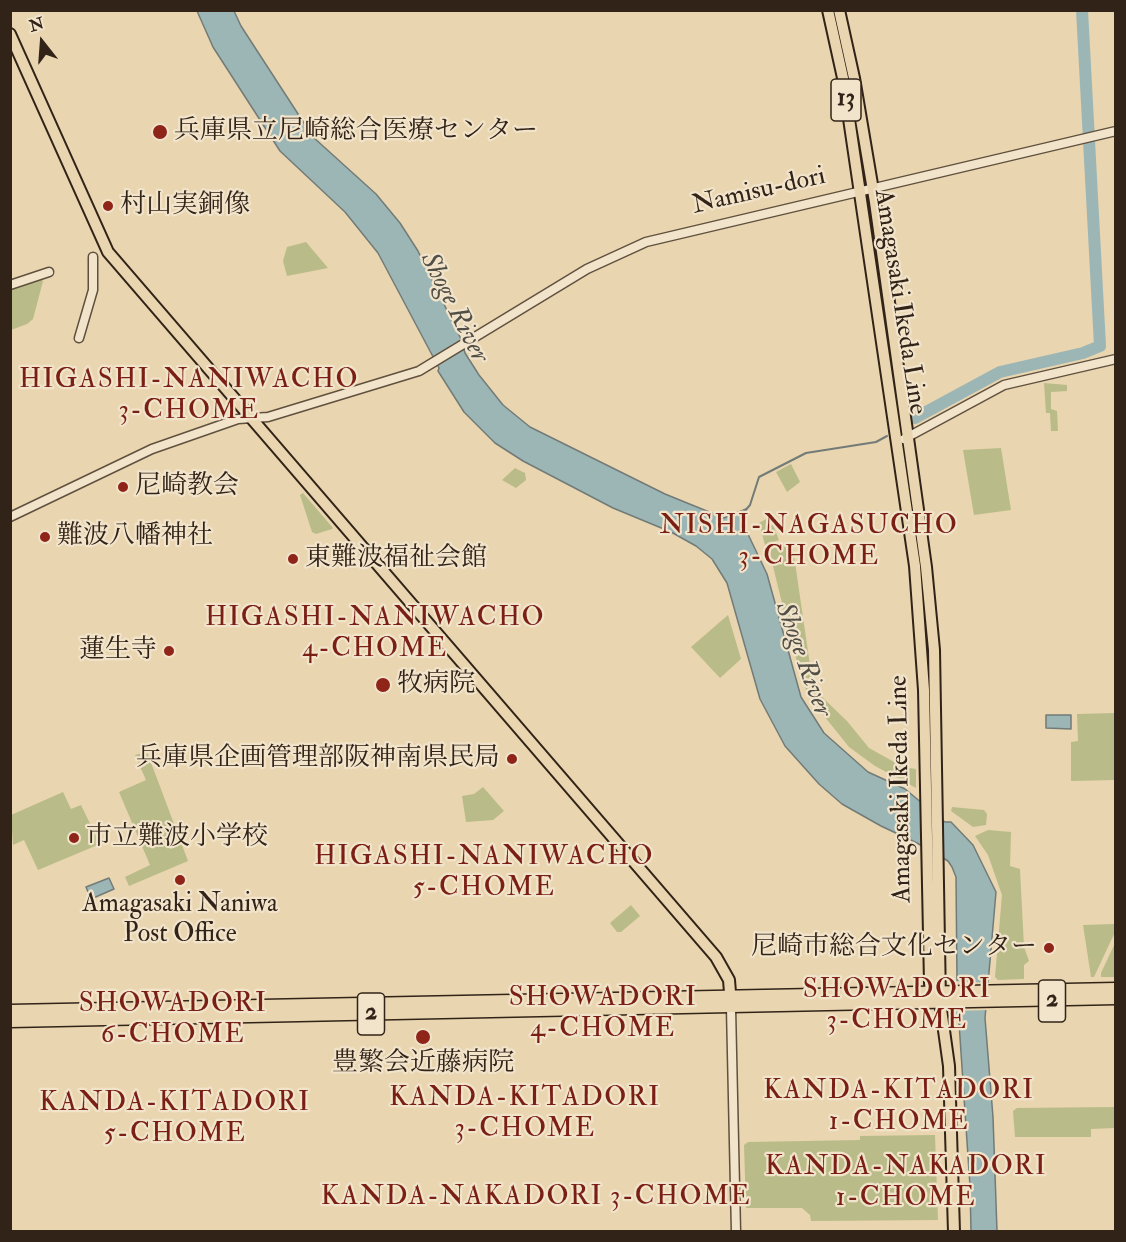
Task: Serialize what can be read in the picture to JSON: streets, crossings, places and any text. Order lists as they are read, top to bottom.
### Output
{
  "streets": {
    "highway": ["2"],
    "main road": ["13", "Amagasaki Ikeda Line"],
    "street": ["Namisu-dori"]
  },
  "crossings": [
    ["Namisu-dori", "Amagasaki Ikeda Line"],
    ["Amagasaki Ikeda Line", "2"]
  ],
  "districts": [
    "HIGASHI-NANIWACHO 3-CHOME",
    "NISHI-NAGASUCHO 3-CHOME",
    "HIGASHI-NANIWACHO 4-CHOME",
    "HIGASHI-NANIWACHO 5-CHOME",
    "SHOWADORI 3-CHOME",
    "SHOWADORI 4-CHOME",
    "SHOWADORI 6-CHOME",
    "KANDA-KITADORI 1-CHOME",
    "KANDA-KITADORI 3-CHOME",
    "KANDA-KITADORI 5-CHOME",
    "KANDA-NAKADORI 1-CHOME",
    "KANDA-NAKADORI 3-CHOME"
  ],
  "water": ["Shoge River"],
  "places": [
    "兵庫県立尼崎総合医療センター",
    "村山実銅像",
    "尼崎教会",
    "難波八幡神社",
    "東難波福祉会館",
    "蓮生寺",
    "牧病院",
    "兵庫県企画管理部阪神南県民局",
    "市立難波小学校",
    "Amagasaki Naniwa Post Office",
    "尼崎市総合文化センター",
    "豊繁会近藤病院"
  ],
  "north": "top"
}
